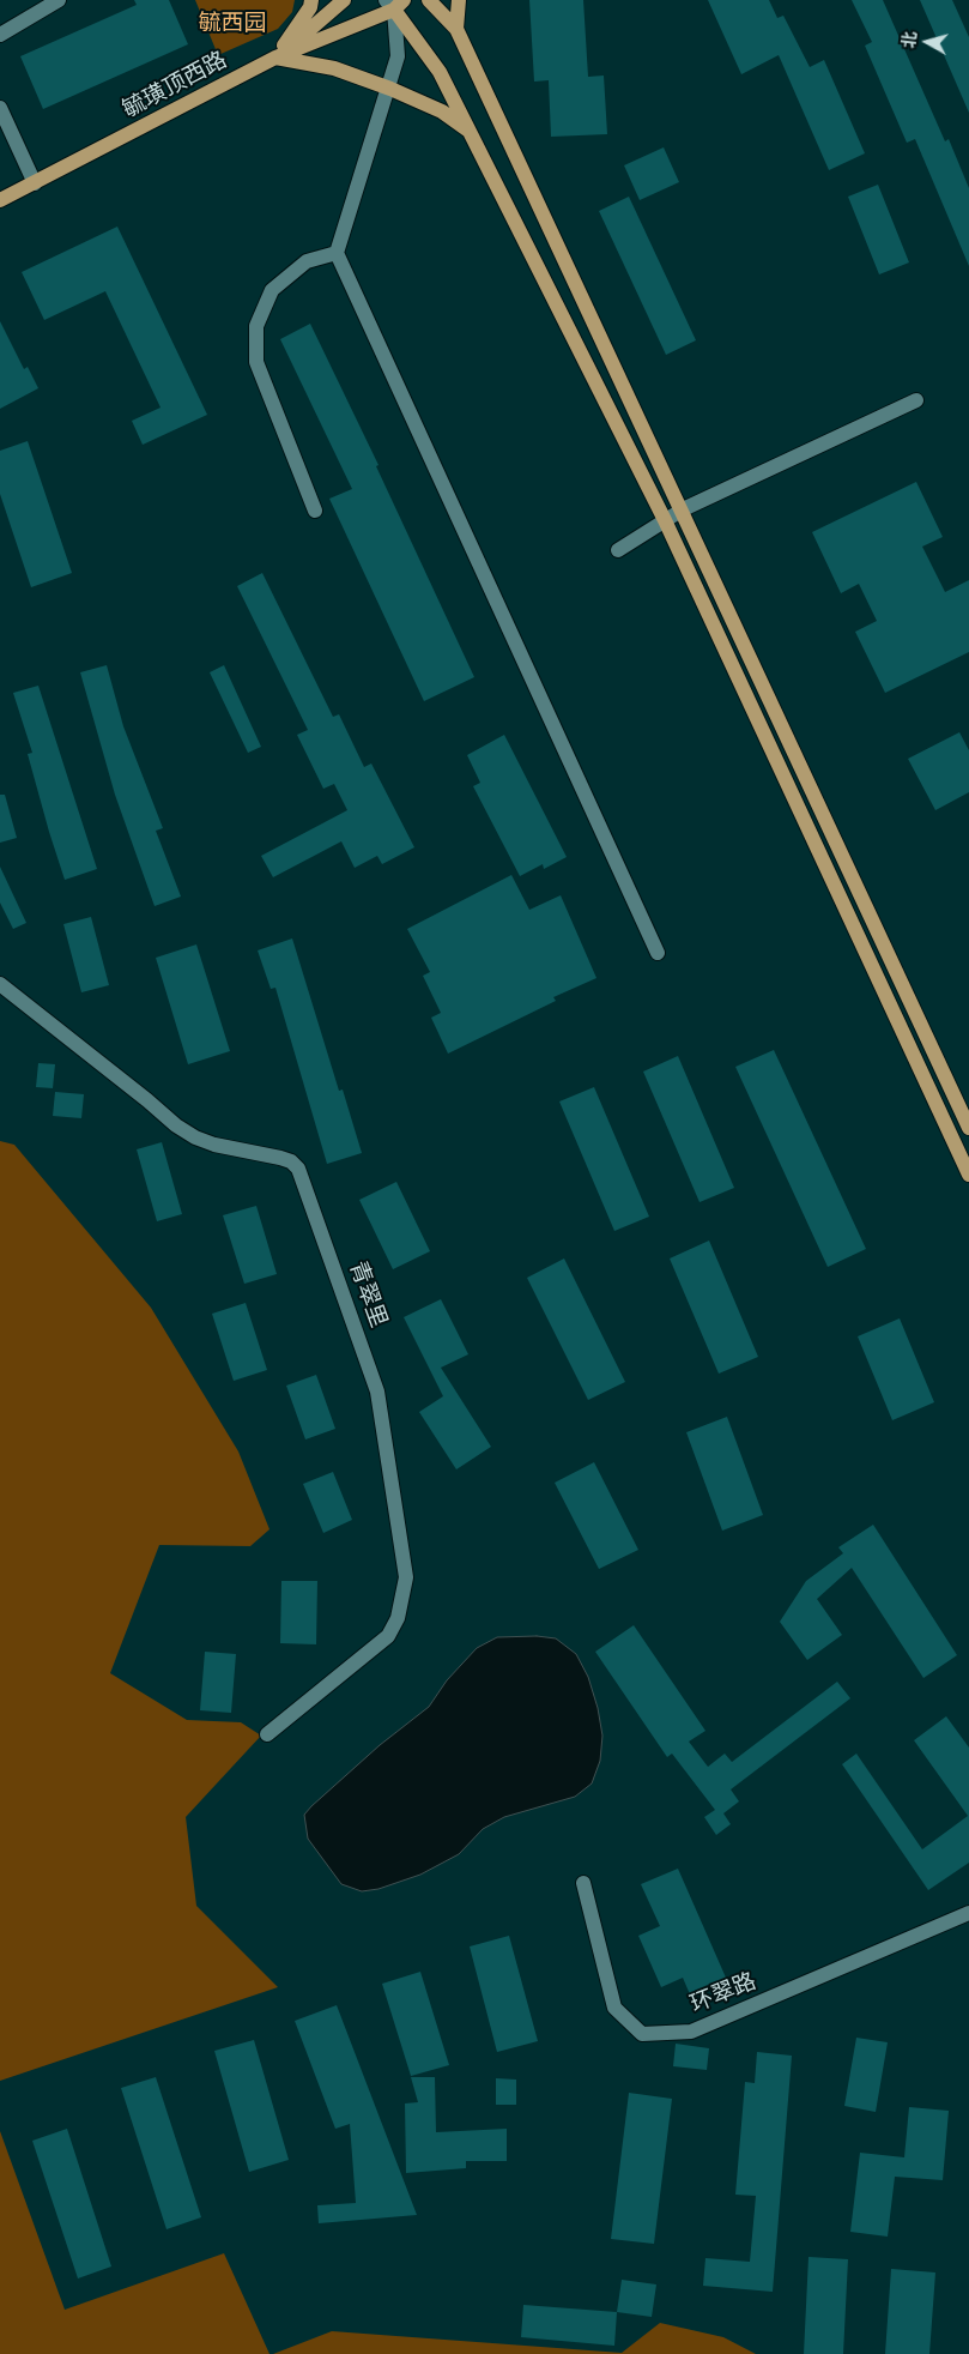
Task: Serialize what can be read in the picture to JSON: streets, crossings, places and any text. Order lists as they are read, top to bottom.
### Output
{
  "streets": {
    "main road": ["毓璜顶西路"],
    "street": ["青翠里", "环翠路"]
  },
  "parks": ["毓西园"],
  "north": "left"
}
